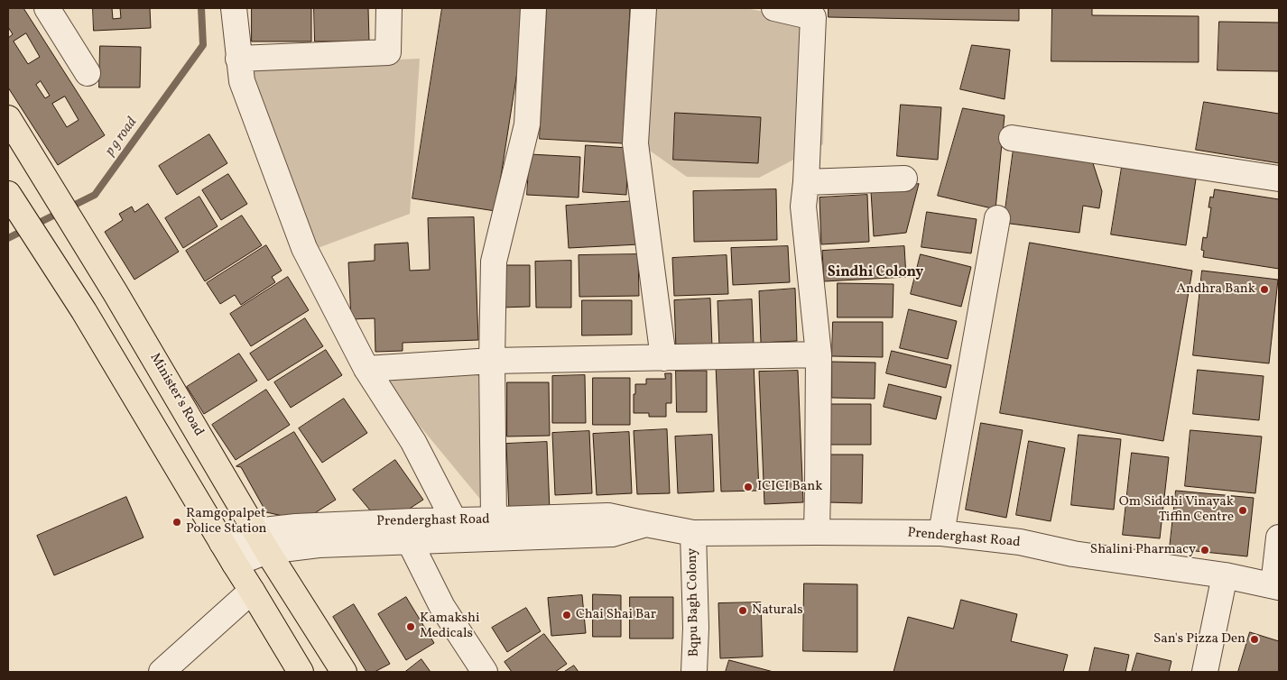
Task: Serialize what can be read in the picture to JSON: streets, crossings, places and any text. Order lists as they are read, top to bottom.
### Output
{
  "streets": {
    "main road": ["Minister's Road"],
    "street": ["Prenderghast Road", "Bqpu Bagh Colony"]
  },
  "crossings": [
    ["Minister's Road", "Prenderghast Road"],
    ["Prenderghast Road", "Bqpu Bagh Colony"]
  ],
  "districts": ["Sindhi Colony"],
  "water": ["p g road"],
  "places": [
    "Andhra Bank",
    "ICICI Bank",
    "Om Siddhi Vinayak Tiffin Centre",
    "Ramgopalpet Police Station",
    "Shalini Pharmacy",
    "Naturals",
    "Chai Shai Bar",
    "Kamakshi Medicals",
    "San's Pizza Den"
  ]
}
